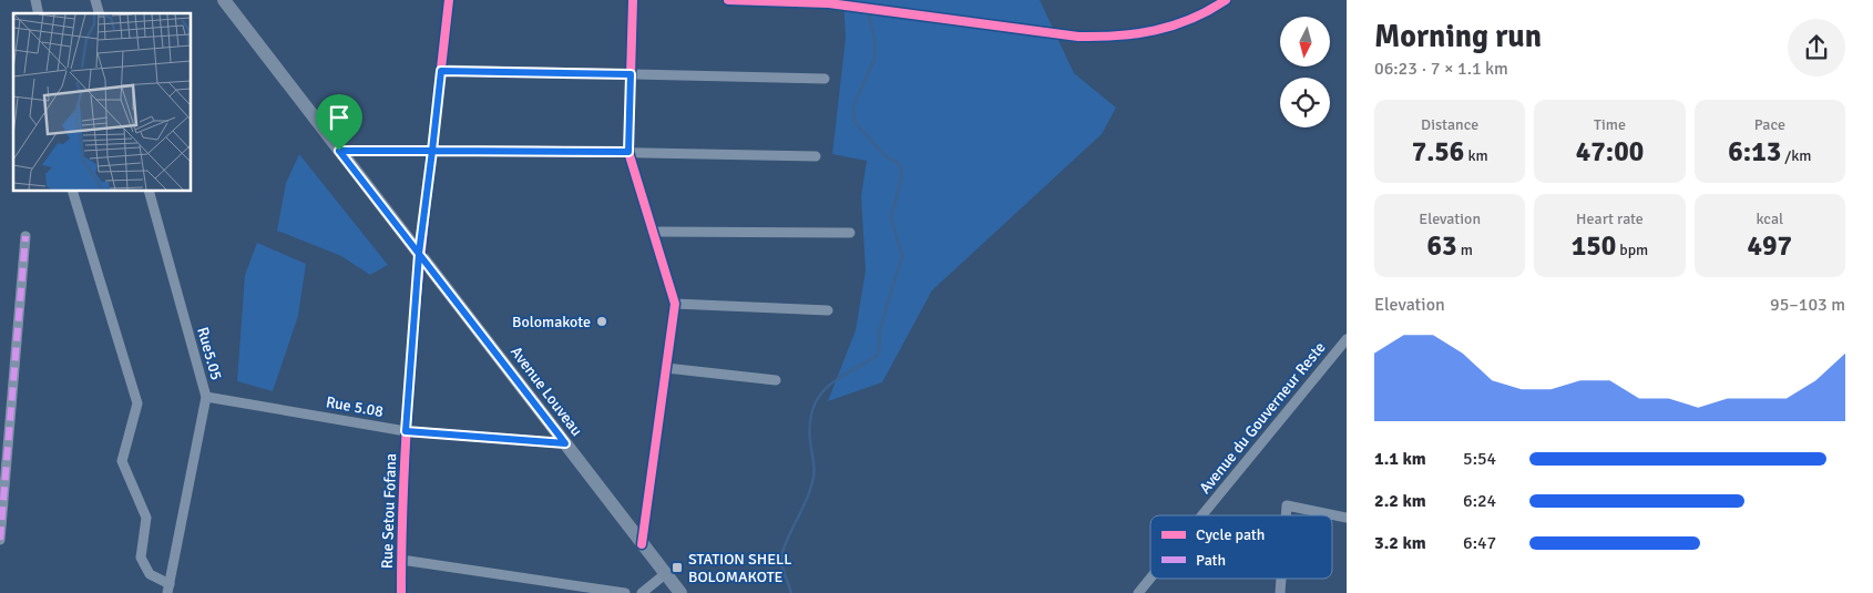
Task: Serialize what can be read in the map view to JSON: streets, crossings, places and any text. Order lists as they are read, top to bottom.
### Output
{
  "streets": {
    "main road": ["Avenue Louveau"],
    "street": [
      "Rue5.05",
      "Rue 5.08",
      "Avenue du Gouverneur Reste",
      "Rue Setou Fofana"
    ]
  },
  "crossings": [
    ["Rue5.05", "Rue 5.08"],
    ["Avenue Louveau", "Rue 5.08"],
    ["Avenue Louveau", "Rue Setou Fofana"],
    ["Rue 5.08", "Rue Setou Fofana"]
  ],
  "places": {
    "other": ["Bolomakote"],
    "transit": ["STATION SHELL BOLOMAKOTE"]
  },
  "legend": ["Cycle path", "Path"],
  "north": "bottom",
  "page": {
    "heading": ["Morning run", "06:23 · 7 × 1.1 km"],
    "stats": [
      ["Distance", "7.56 km"],
      ["Time", "47:00"],
      ["Pace", "6:13 /km"],
      ["Elevation", "63 m"],
      ["Heart rate", "150 bpm"],
      ["kcal", "497"]
    ],
    "chart": ["Elevation", "95–103 m"],
    "list": [
      {
        "name": "1.1 km",
        "note": "5:54"
      },
      {
        "name": "2.2 km",
        "note": "6:24"
      },
      {
        "name": "3.2 km",
        "note": "6:47"
      }
    ]
  }
}
